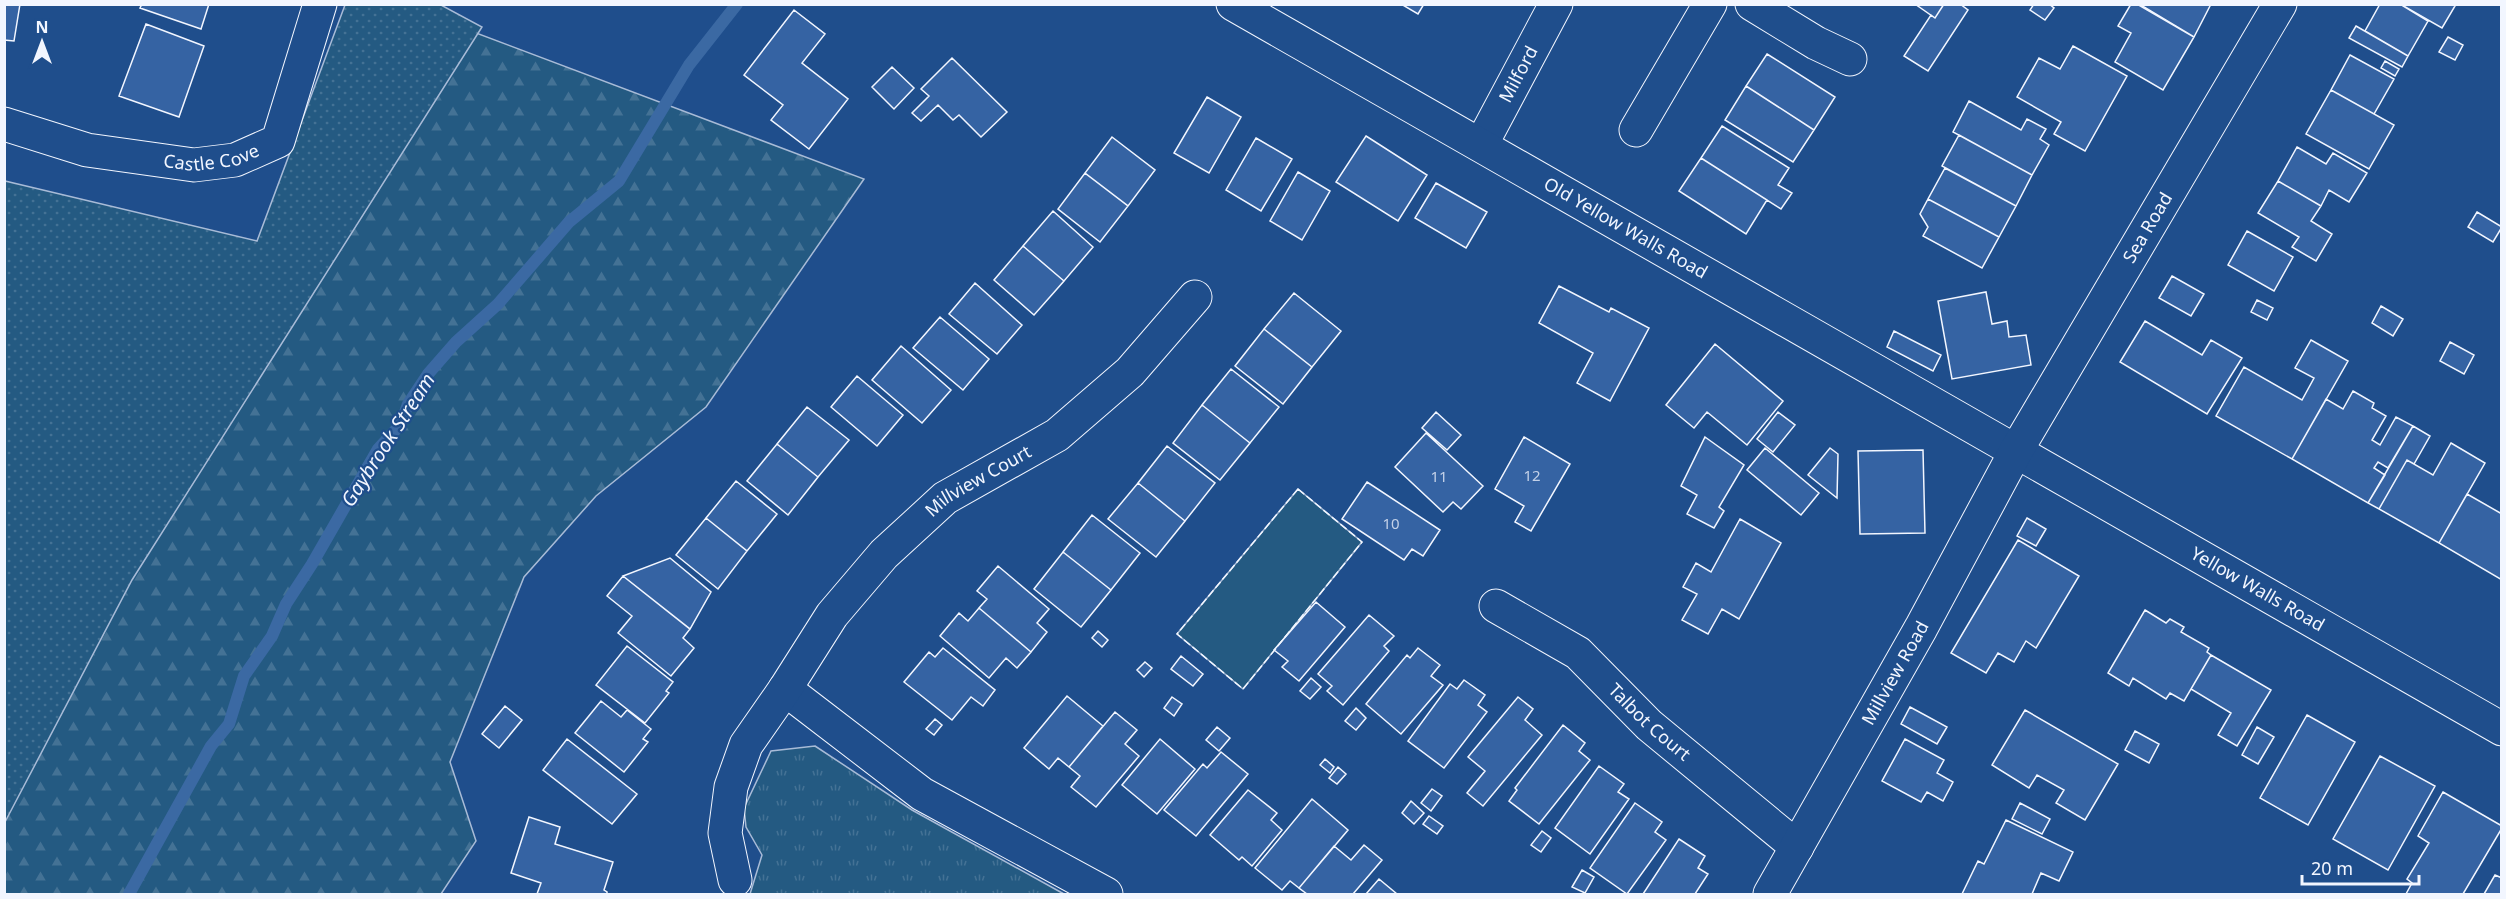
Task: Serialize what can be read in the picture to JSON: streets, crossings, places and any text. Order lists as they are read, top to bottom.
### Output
{
  "streets": {
    "street": [
      "Milford",
      "Castle Cove",
      "Old Yellow Walls Road",
      "Sea Road",
      "Millview Court",
      "Yellow Walls Road",
      "Millview Road",
      "Talbot Court"
    ]
  },
  "crossings": [
    ["Milford", "Old Yellow Walls Road"],
    ["Old Yellow Walls Road", "Sea Road"],
    ["Old Yellow Walls Road", "Yellow Walls Road"],
    ["Old Yellow Walls Road", "Millview Road"],
    ["Sea Road", "Yellow Walls Road"],
    ["Sea Road", "Millview Road"],
    ["Yellow Walls Road", "Millview Road"],
    ["Millview Road", "Talbot Court"]
  ],
  "water": ["Gaybrook Stream"],
  "house_numbers": ["12", "11", "10"],
  "scale_bar": "20 m",
  "north": "top"
}
